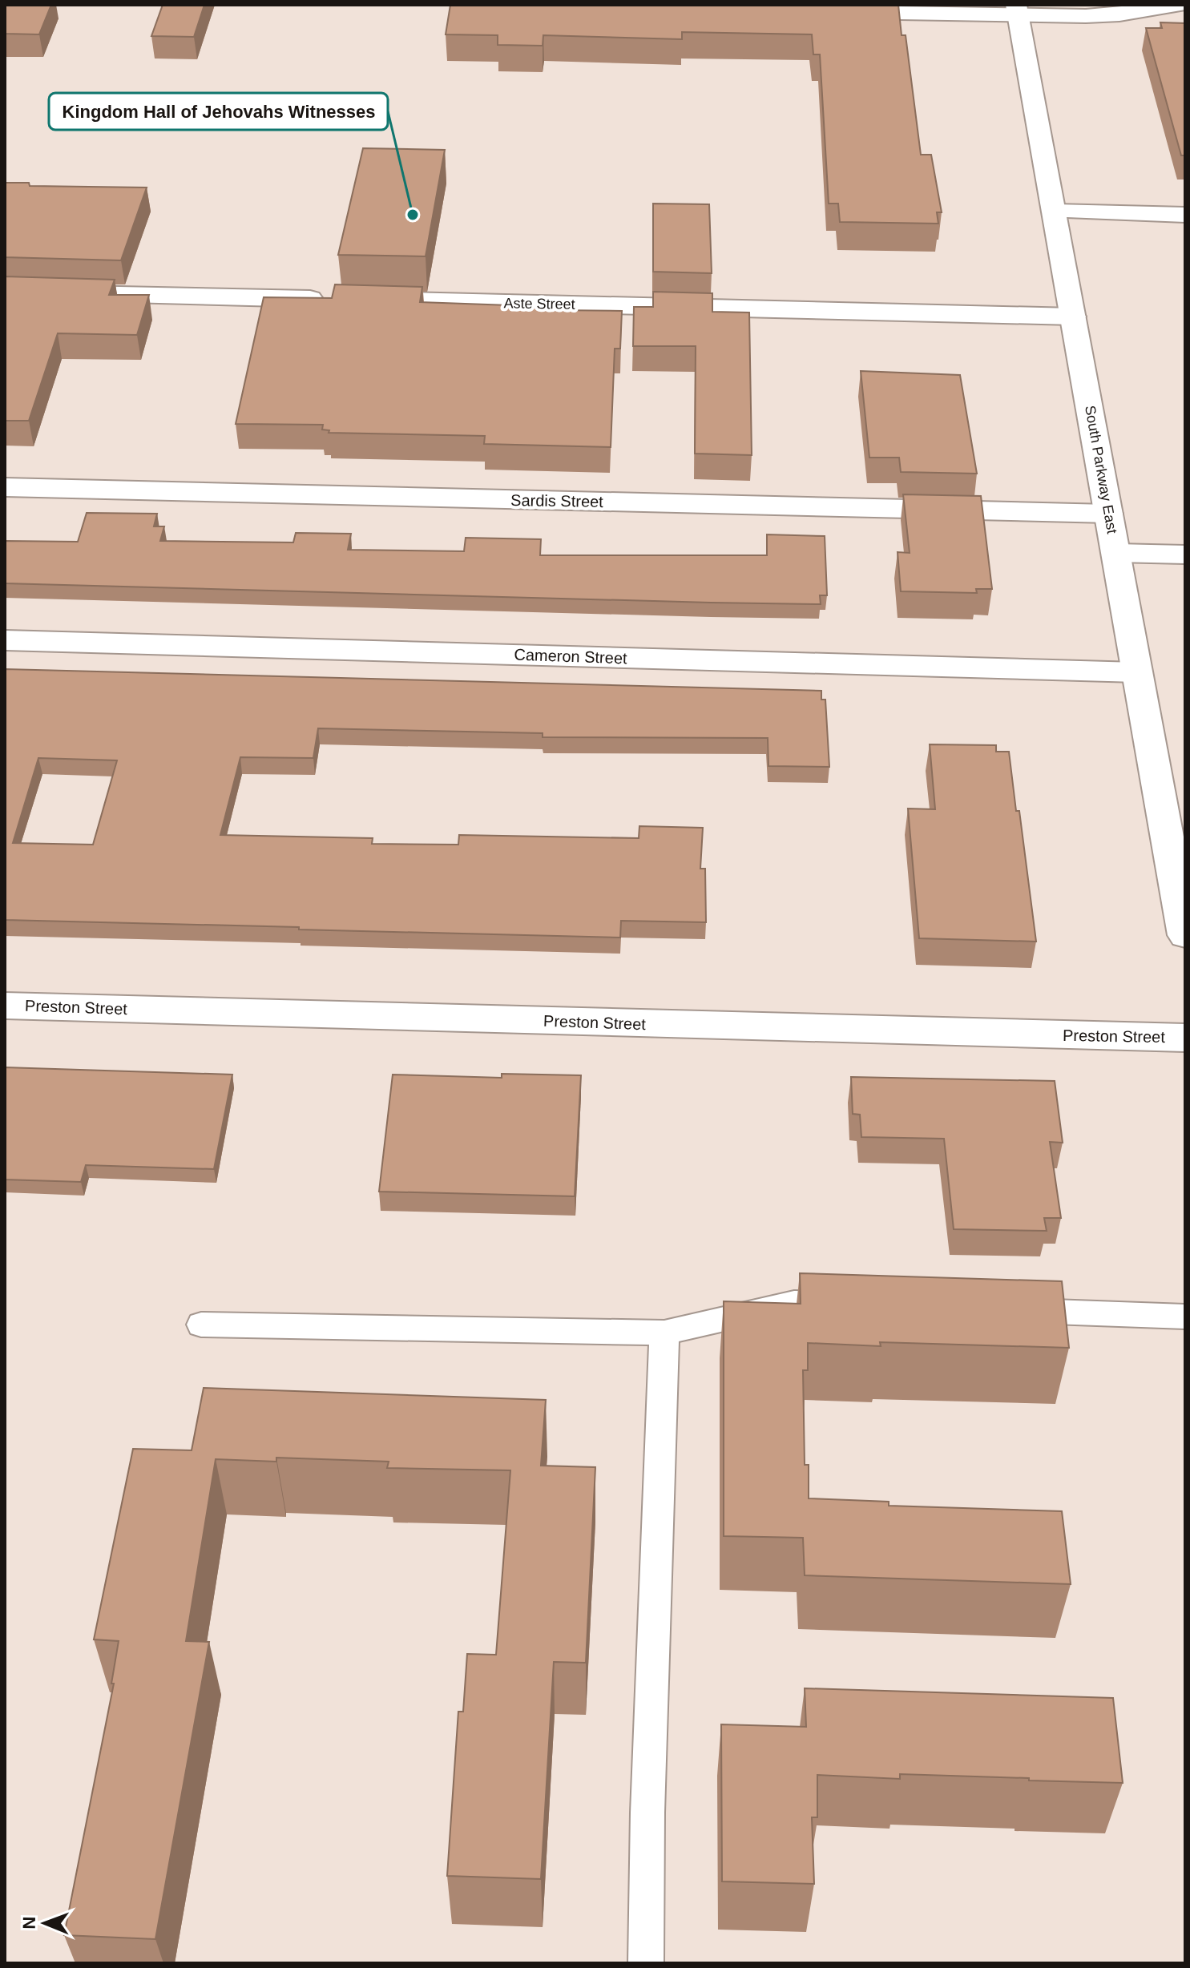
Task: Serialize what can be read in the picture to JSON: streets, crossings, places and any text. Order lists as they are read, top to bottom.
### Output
{
  "streets": {
    "street": [
      "Aste Street",
      "South Parkway East",
      "Sardis Street",
      "Cameron Street",
      "Preston Street"
    ]
  },
  "crossings": [
    ["Aste Street", "South Parkway East"],
    ["South Parkway East", "Sardis Street"],
    ["South Parkway East", "Cameron Street"]
  ],
  "places": ["Kingdom Hall of Jehovahs Witnesses"],
  "north": "left"
}
